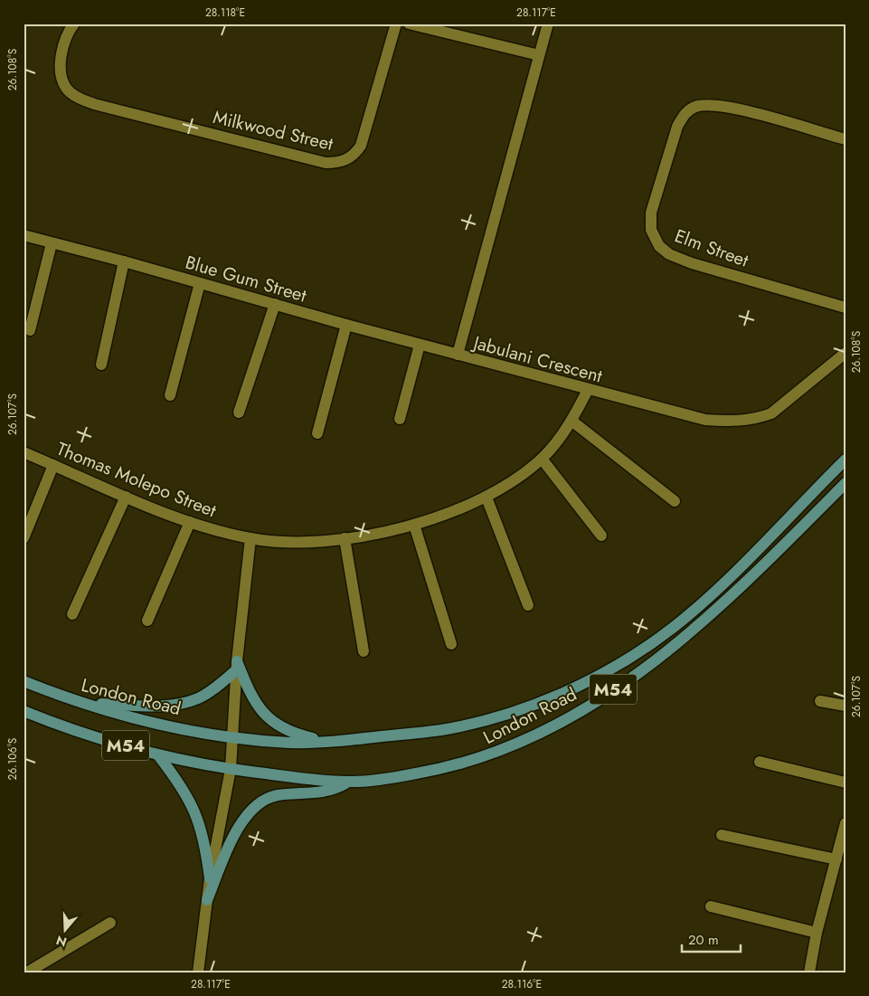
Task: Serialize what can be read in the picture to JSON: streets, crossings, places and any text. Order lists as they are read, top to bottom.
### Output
{
  "streets": {
    "main road": ["M54", "London Road"],
    "street": [
      "Milkwood Street",
      "Elm Street",
      "Blue Gum Street",
      "Jabulani Crescent",
      "Thomas Molepo Street"
    ]
  },
  "crossings": [
    ["Blue Gum Street", "Jabulani Crescent"],
    ["Jabulani Crescent", "Thomas Molepo Street"]
  ],
  "scale_bar": "20 m",
  "north": "bottom",
  "coordinates": [
    "28.118°E",
    "28.117°E",
    "26.108°S",
    "26.107°S",
    "26.106°S",
    "28.116°E"
  ]
}
